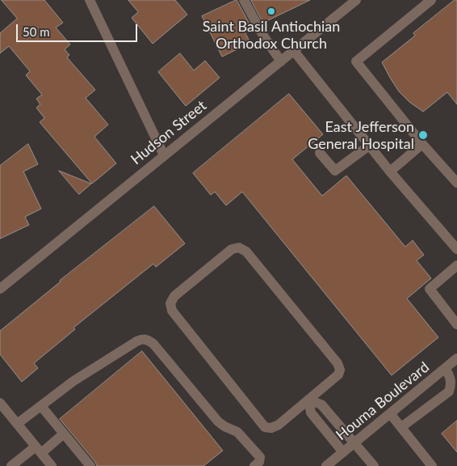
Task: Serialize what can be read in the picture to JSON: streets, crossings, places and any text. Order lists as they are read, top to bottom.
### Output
{
  "streets": {
    "street": ["Hudson Street", "Houma Boulevard"]
  },
  "places": ["Saint Basil Antiochian Orthodox Church", "East Jefferson General Hospital"],
  "scale_bar": "50 m"
}
